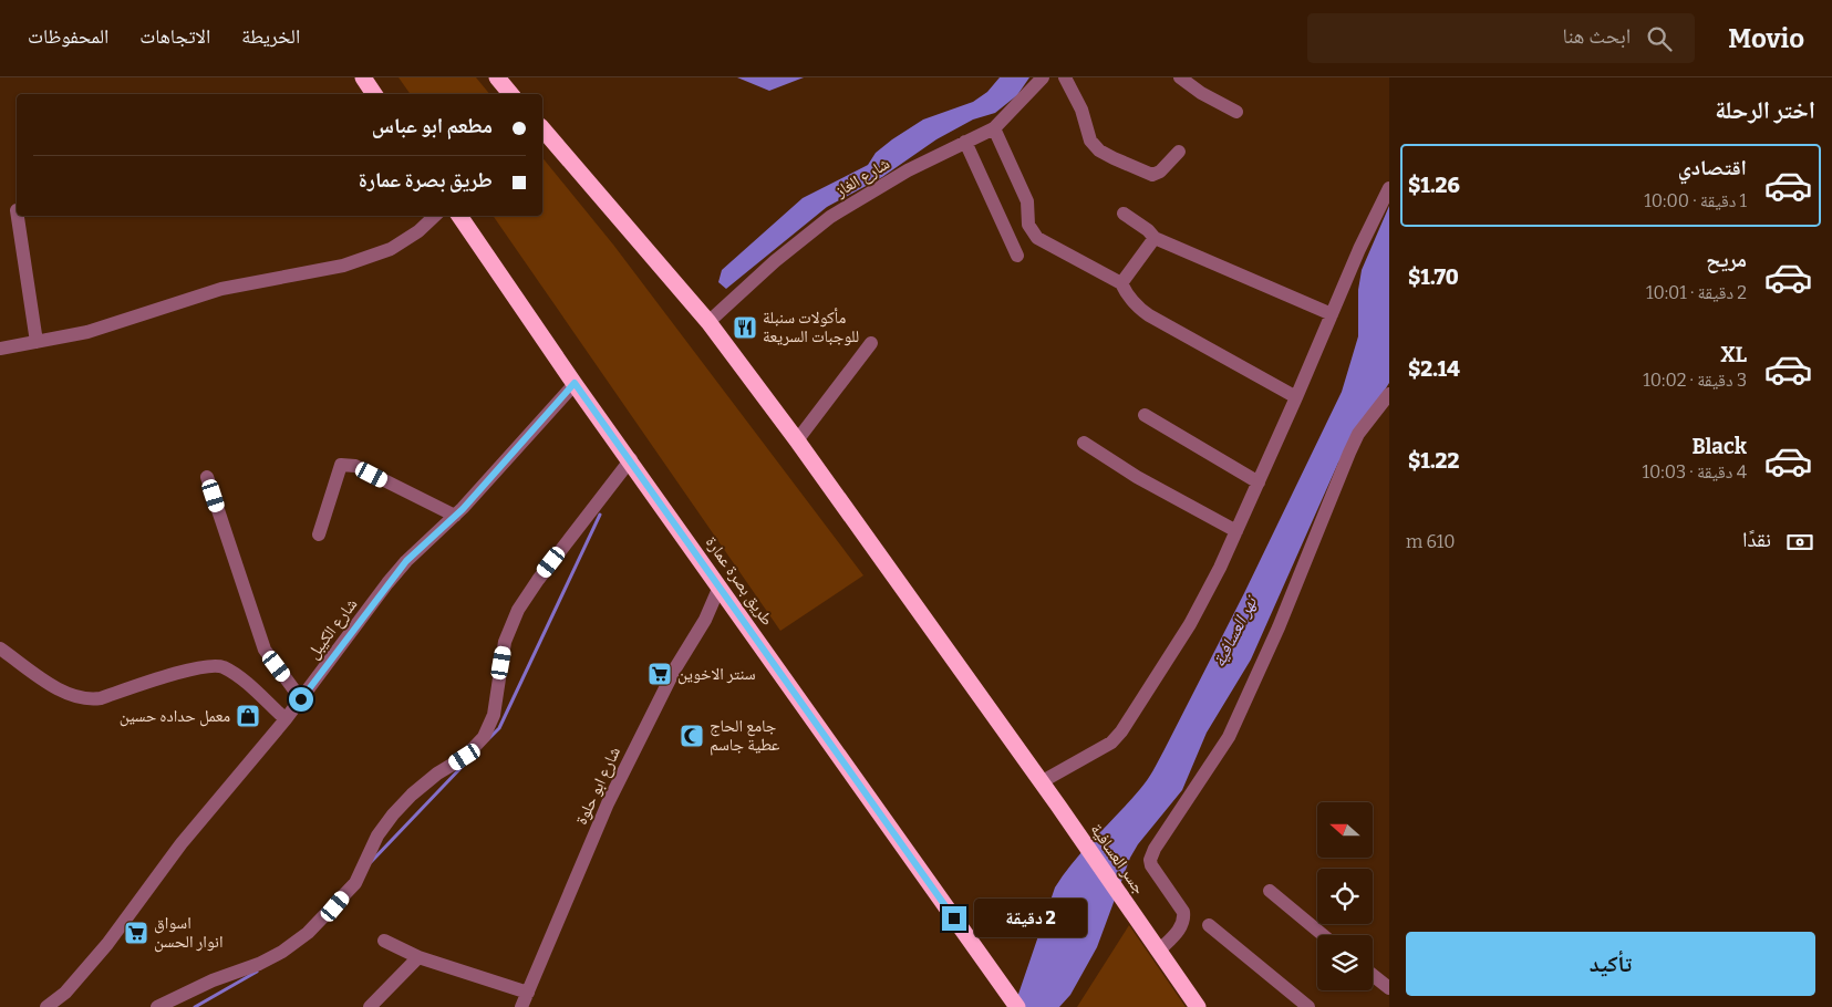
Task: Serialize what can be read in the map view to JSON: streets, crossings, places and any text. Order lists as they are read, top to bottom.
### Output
{
  "streets": {
    "highway": ["طريق بصرة عمارة", "جسر العسافية"],
    "street": ["شارع الغاز", "شارع الكيبل", "شارع ابو حلوة"]
  },
  "crossings": [
    ["طريق بصرة عمارة", "شارع الكيبل"],
    ["طريق بصرة عمارة", "شارع ابو حلوة"]
  ],
  "water": ["نهر العسافية"],
  "places": {
    "restaurant": ["مأكولات سنبلة للوجبات السريعة"],
    "supermarket": ["سنتر الاخوين", "اسواق انوار الحسن"],
    "shop": ["معمل حداده حسين"],
    "mosque": ["جامع الحاج عطية جاسم"]
  },
  "north": "left",
  "page": {
    "header": "Movio",
    "search": "ابحث هنا",
    "nav": ["الخريطة", "الاتجاهات", "المحفوظات"],
    "heading": "اختر الرحلة",
    "banner": ["مطعم ابو عباس", "طريق بصرة عمارة"],
    "list": [
      {
        "name": "اقتصادي",
        "note": "1 دقيقة · 10:00",
        "value": "$1.26"
      },
      {
        "name": "مريح",
        "note": "2 دقيقة · 10:01",
        "value": "$1.70"
      },
      {
        "name": "XL",
        "note": "3 دقيقة · 10:02",
        "value": "$2.14"
      },
      {
        "name": "Black",
        "note": "4 دقيقة · 10:03",
        "value": "$1.22"
      }
    ],
    "pay": ["نقدًا", "610 m"],
    "bubble": "2 دقيقة",
    "buttons": "تأكيد"
  }
}
